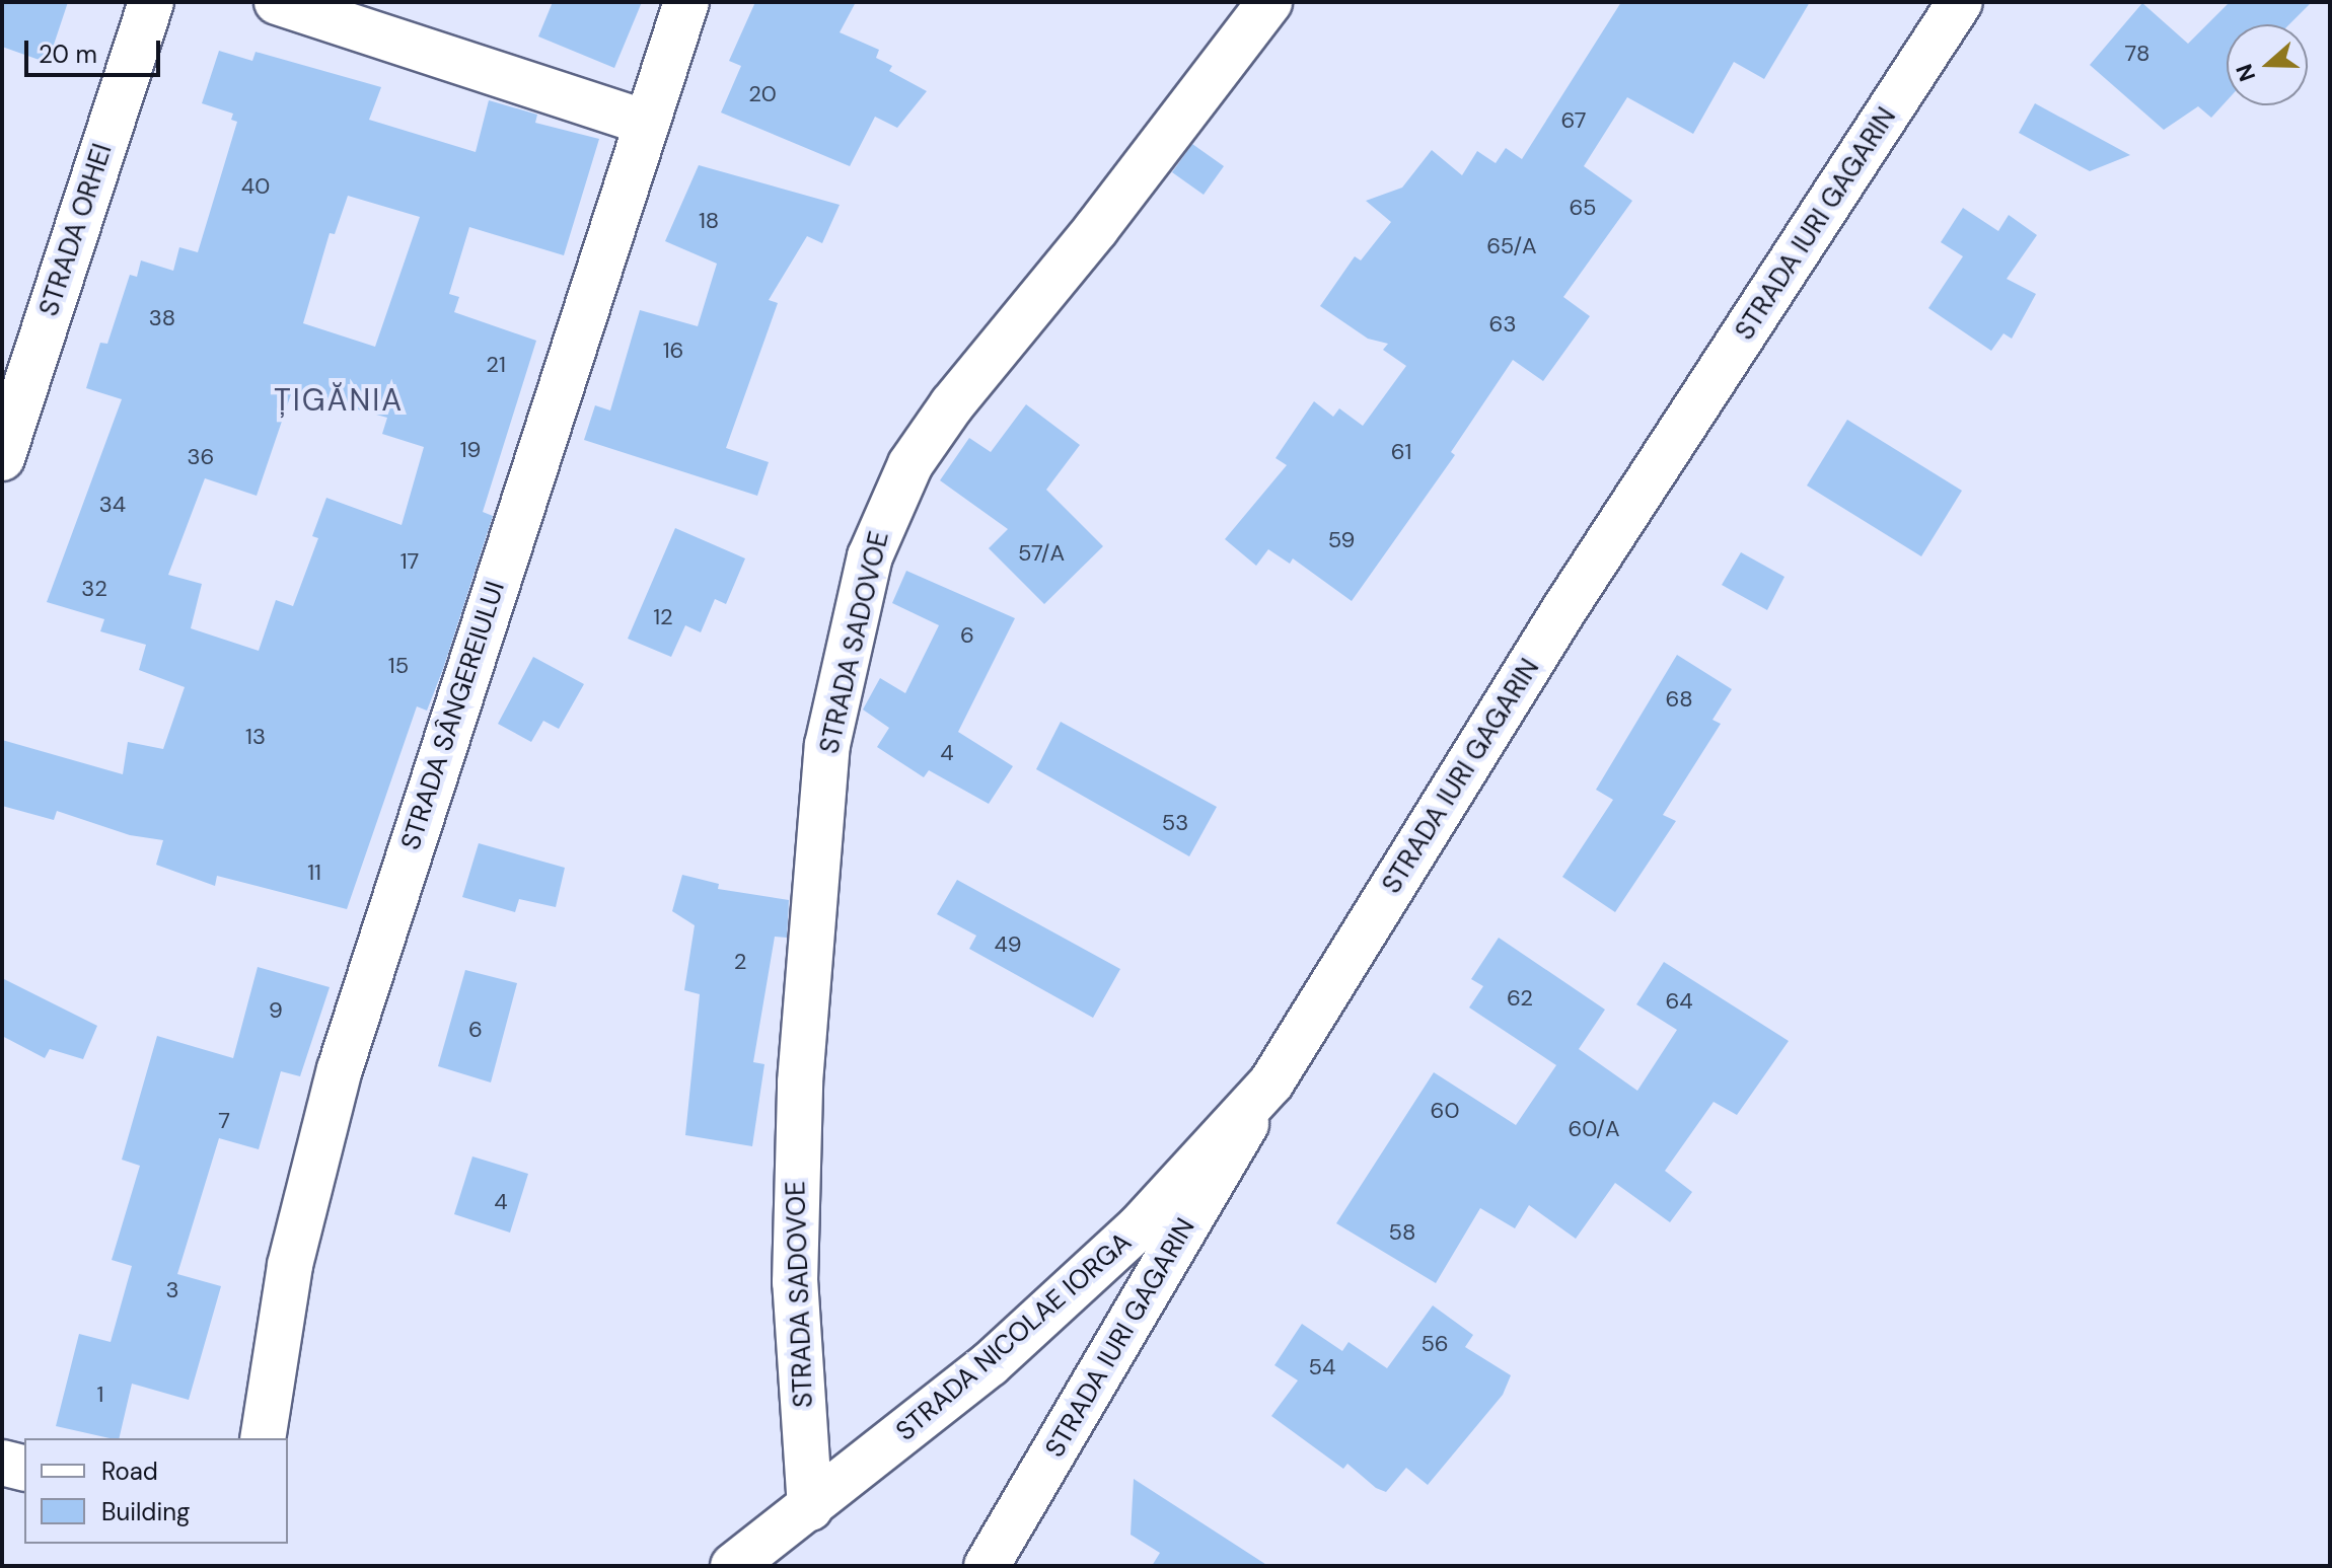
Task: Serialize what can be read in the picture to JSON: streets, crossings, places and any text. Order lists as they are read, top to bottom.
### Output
{
  "streets": {
    "street": [
      "STRADA IURI GAGARIN",
      "STRADA ORHEI",
      "STRADA SADOVOE",
      "STRADA SÂNGEREIULUI",
      "STRADA NICOLAE IORGA"
    ]
  },
  "crossings": [
    ["STRADA IURI GAGARIN", "STRADA NICOLAE IORGA"],
    ["STRADA SADOVOE", "STRADA NICOLAE IORGA"]
  ],
  "districts": ["ȚIGĂNIA"],
  "house_numbers": [
    "78",
    "20",
    "67",
    "40",
    "65",
    "18",
    "65/A",
    "38",
    "63",
    "16",
    "21",
    "19",
    "61",
    "36",
    "34",
    "59",
    "57/A",
    "17",
    "32",
    "12",
    "6",
    "15",
    "68",
    "13",
    "4",
    "53",
    "11",
    "49",
    "2",
    "62",
    "64",
    "9",
    "6",
    "60",
    "7",
    "60/A",
    "4",
    "58",
    "3",
    "56",
    "54",
    "1"
  ],
  "legend": ["Road", "Building"],
  "scale_bar": "20 m",
  "north": "left"
}
